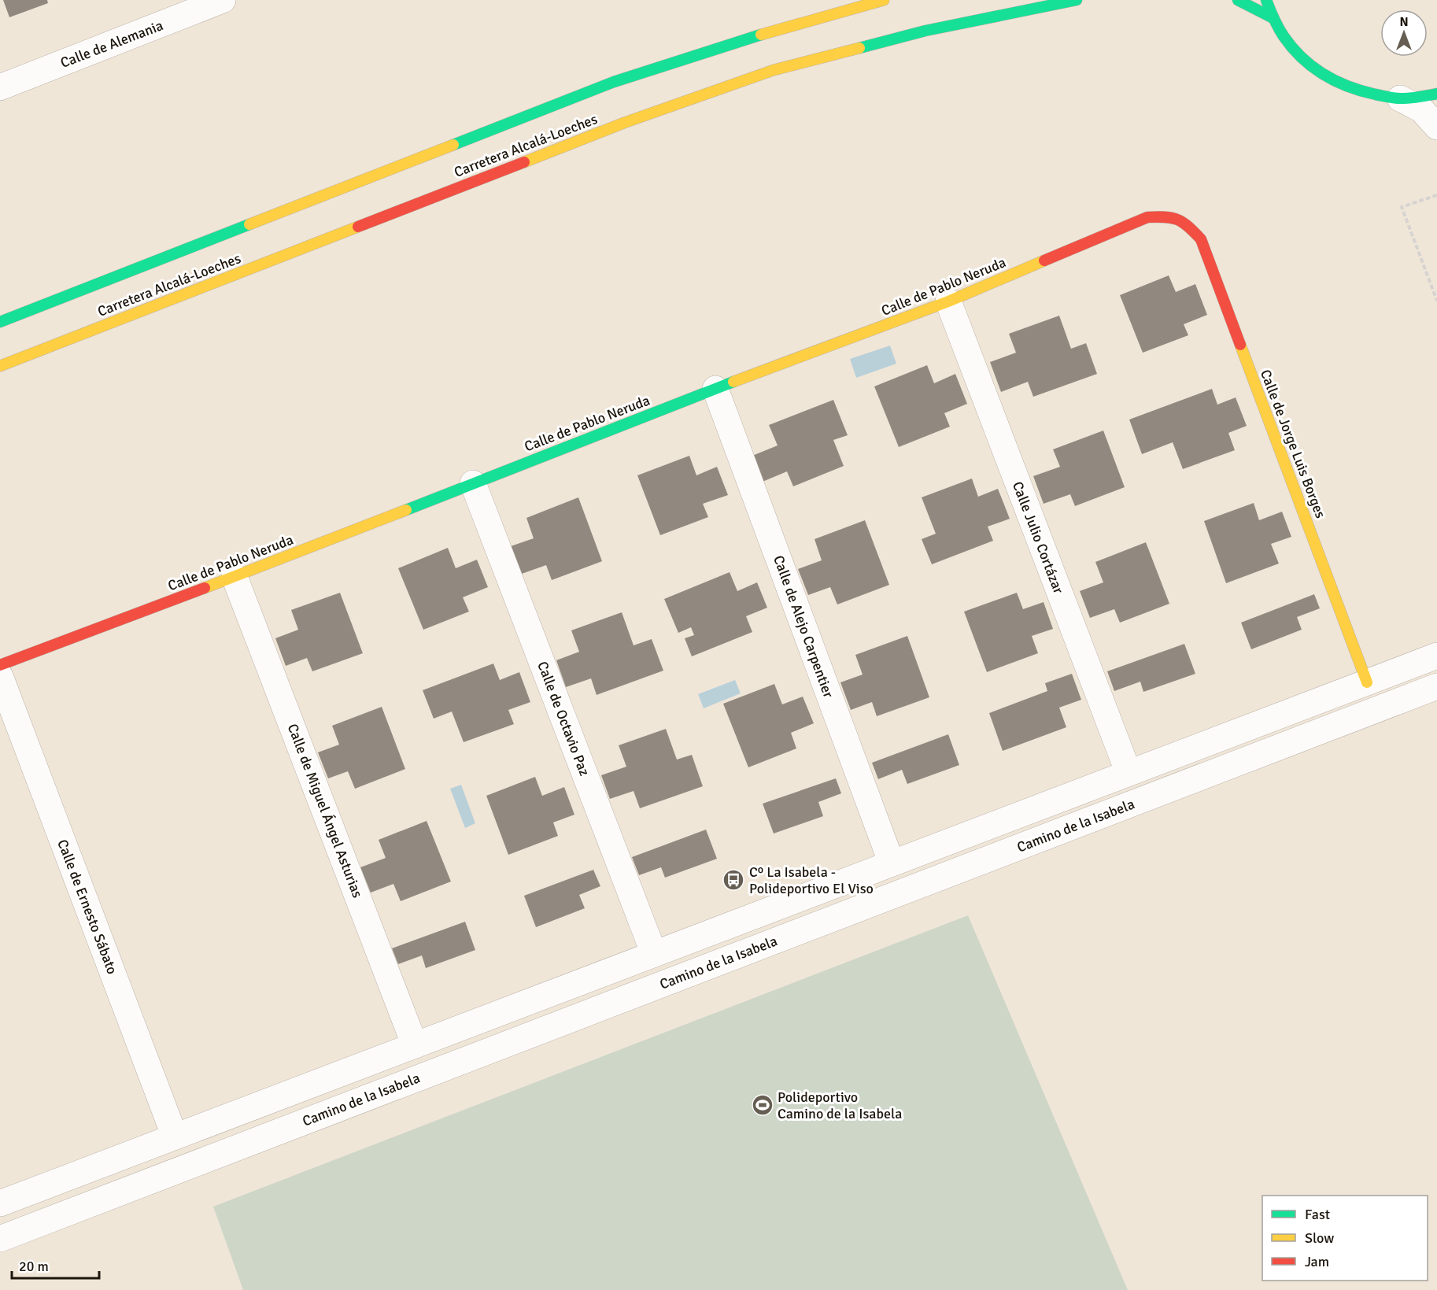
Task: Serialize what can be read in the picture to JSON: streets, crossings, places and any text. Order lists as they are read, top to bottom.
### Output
{
  "streets": {
    "main road": ["Carretera Alcalá-Loeches", "Calle de Pablo Neruda", "Calle de Jorge Luis Borges"],
    "street": [
      "Calle de Alemania",
      "Calle Julio Cortázar",
      "Calle de Alejo Carpentier",
      "Calle de Octavio Paz",
      "Calle de Miguel Ángel Asturias",
      "Camino de la Isabela",
      "Calle de Ernesto Sábato"
    ]
  },
  "crossings": [
    ["Calle de Pablo Neruda", "Calle de Jorge Luis Borges"],
    ["Calle de Pablo Neruda", "Calle Julio Cortázar"],
    ["Calle de Pablo Neruda", "Calle de Alejo Carpentier"],
    ["Calle de Pablo Neruda", "Calle de Octavio Paz"],
    ["Calle de Pablo Neruda", "Calle de Miguel Ángel Asturias"]
  ],
  "places": {
    "bus stop": ["Cº La Isabela - Polideportivo El Viso"],
    "sports": ["Polideportivo Camino de la Isabela"]
  },
  "legend": ["Fast", "Slow", "Jam"],
  "scale_bar": "20 m",
  "north": "top"
}
